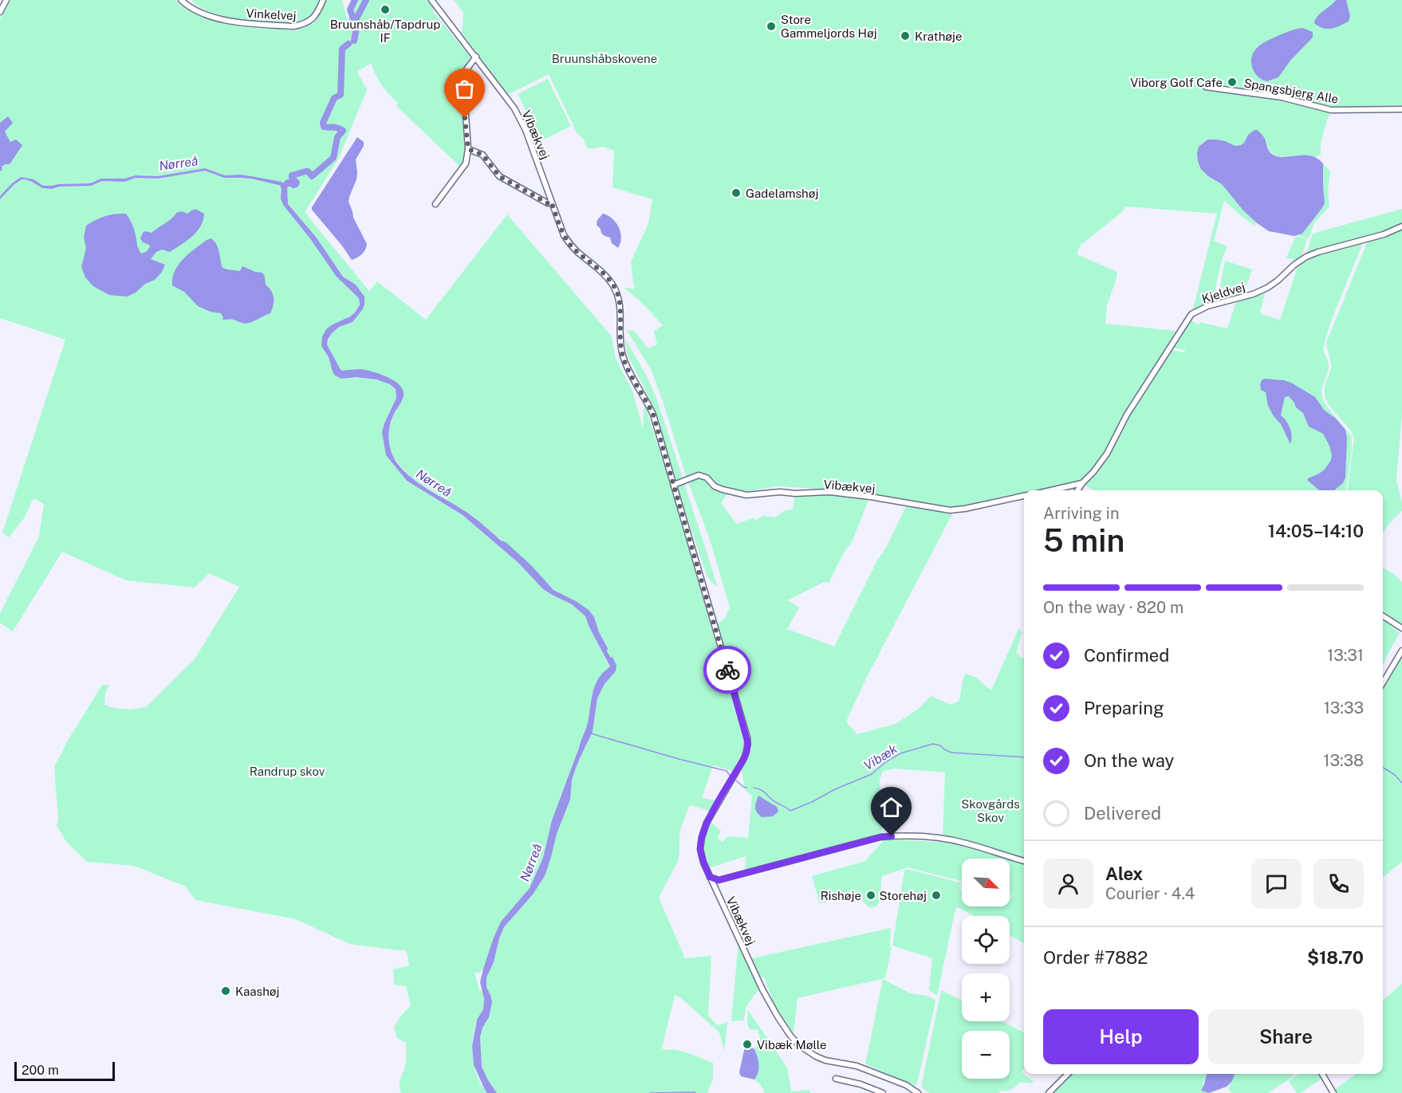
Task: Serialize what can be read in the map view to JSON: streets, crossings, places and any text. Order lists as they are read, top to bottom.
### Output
{
  "streets": {
    "street": [
      "Vinkelvej",
      "Spangsbjerg Alle",
      "Vibækvej",
      "Kjeldvej"
    ]
  },
  "water": ["Nørreå", "Vibæk"],
  "parks": ["Bruunshåbskovene", "Randrup skov", "Skovgårds Skov"],
  "places": [
    "Bruunshåb/Tapdrup IF",
    "Store Gammeljords Høj",
    "Krathøje",
    "Viborg Golf Cafe",
    "Gadelamshøj",
    "Rishøje",
    "Storehøj",
    "Kaashøj",
    "Vibæk Mølle"
  ],
  "scale_bar": "200 m",
  "north": "bottom right",
  "page": {
    "heading": ["5 min", "Arriving in", "14:05–14:10"],
    "panel": [
      "Alex",
      "Courier · 4.4",
      "Order #7882",
      "$18.70"
    ],
    "bar": "On the way · 820 m",
    "list": [
      ["Confirmed", "13:31"],
      ["Preparing", "13:33"],
      ["On the way", "13:38"],
      "Delivered"
    ],
    "map_buttons": ["+", "−"],
    "buttons": ["Help", "Share"],
    "scale": "200 m"
  }
}
